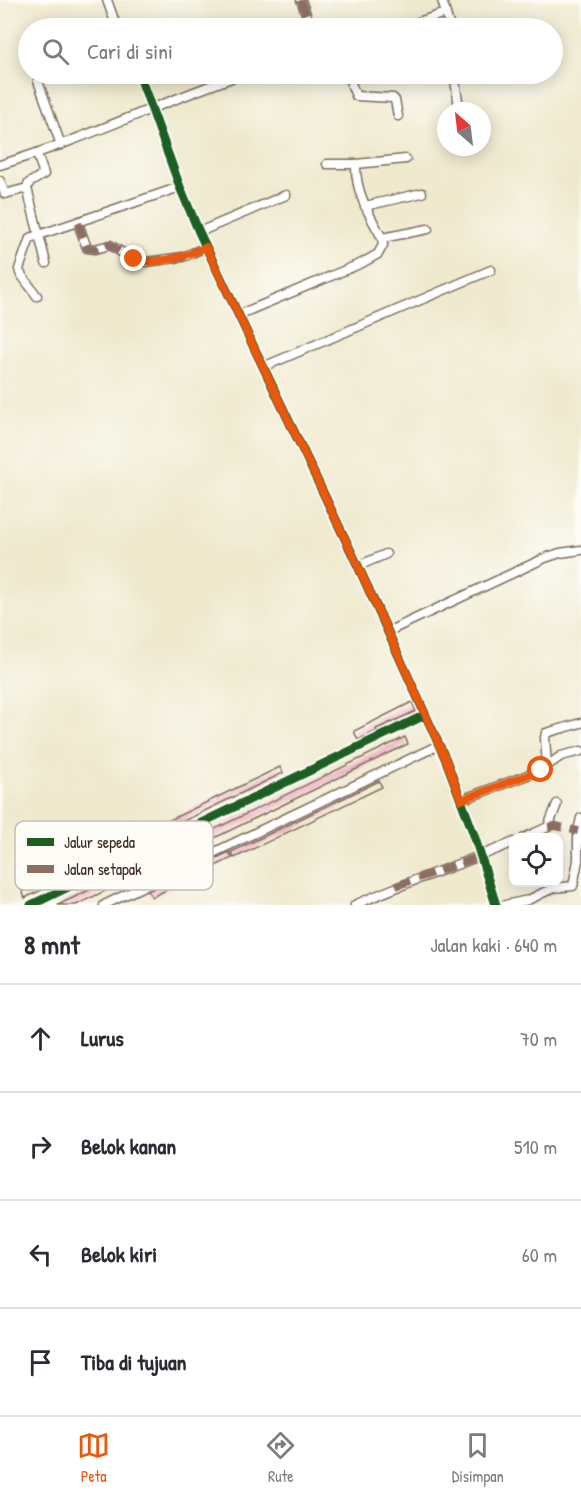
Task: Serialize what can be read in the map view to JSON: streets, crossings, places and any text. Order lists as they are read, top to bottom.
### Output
{
  "legend": ["Jalur sepeda", "Jalan setapak"],
  "north": "top left",
  "page": {
    "search": "Cari di sini",
    "heading": ["8 mnt", "Jalan kaki · 640 m"],
    "list": [
      ["Lurus", "70 m"],
      ["Belok kanan", "510 m"],
      ["Belok kiri", "60 m"],
      "Tiba di tujuan"
    ],
    "nav": ["Peta", "Rute", "Disimpan"]
  }
}
